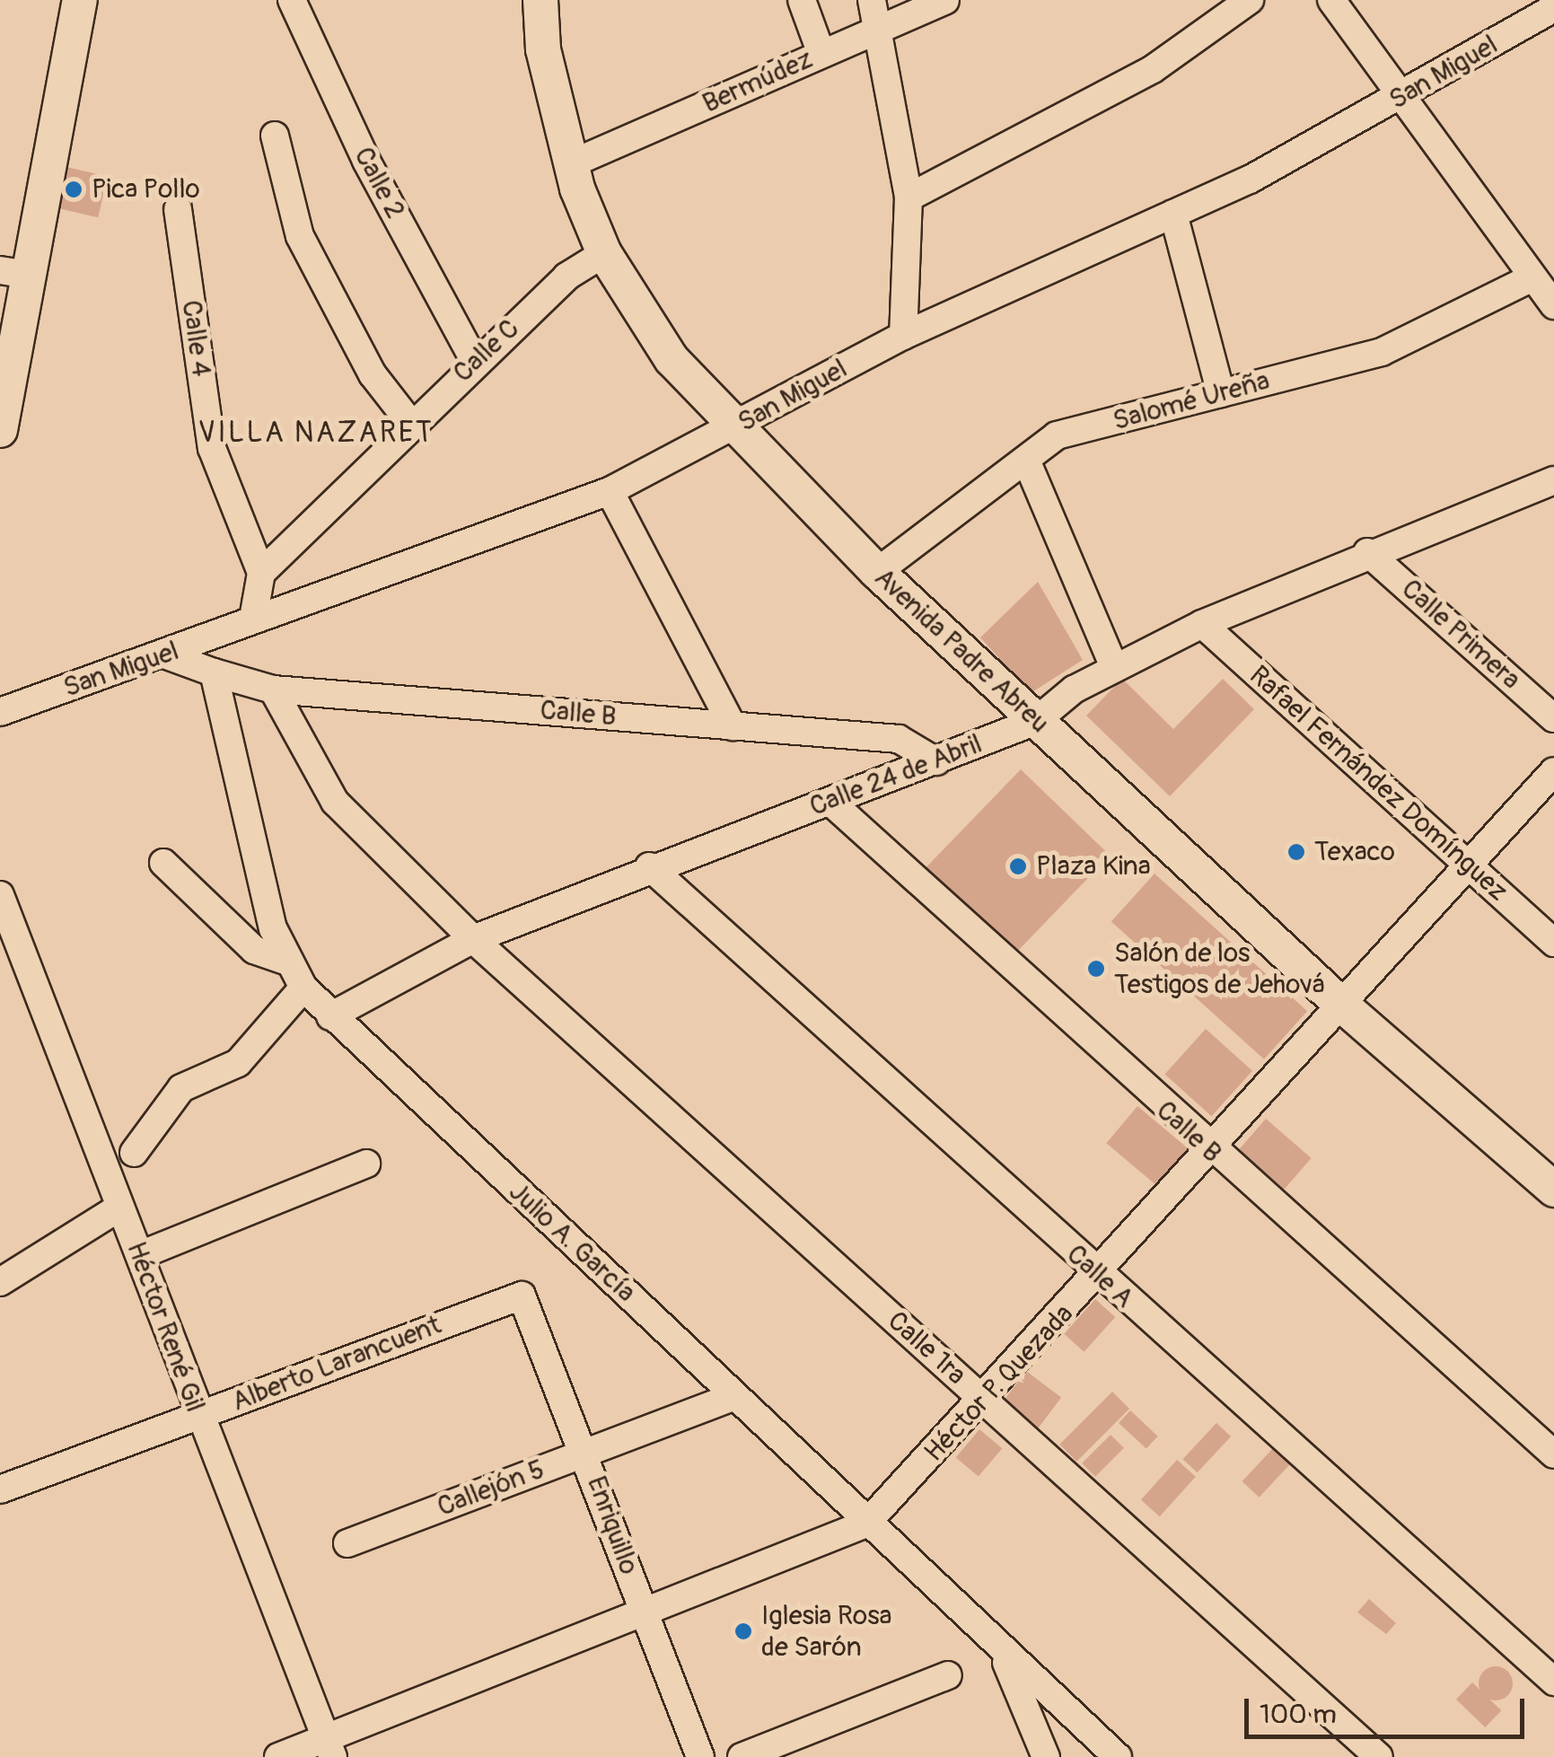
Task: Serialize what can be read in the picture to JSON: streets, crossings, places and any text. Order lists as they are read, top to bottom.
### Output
{
  "streets": {
    "main road": ["Avenida Padre Abreu"],
    "street": [
      "San Miguel",
      "Bermúdez",
      "Calle 2",
      "Calle 4",
      "Calle C",
      "Salomé Ureña",
      "Calle Primera",
      "Calle B",
      "Calle 24 de Abril",
      "Rafael Fernández Domínguez",
      "Julio A. García",
      "Calle A",
      "Héctor René Gil",
      "Calle 1ra",
      "Alberto Larancuent",
      "Héctor P. Quezada",
      "Callejón 5",
      "Enriquillo"
    ]
  },
  "crossings": [
    ["San Miguel", "Avenida Padre Abreu"],
    ["Bermúdez", "Avenida Padre Abreu"],
    ["Calle 2", "Calle C"],
    ["Calle 4", "Calle C"],
    ["Calle C", "Avenida Padre Abreu"],
    ["Salomé Ureña", "Avenida Padre Abreu"],
    ["Calle Primera", "Calle 24 de Abril"],
    ["Avenida Padre Abreu", "Calle 24 de Abril"],
    ["Avenida Padre Abreu", "Héctor P. Quezada"],
    ["Calle B", "Calle 24 de Abril"],
    ["Calle B", "Julio A. García"],
    ["Calle B", "Calle 1ra"],
    ["Calle B", "Héctor P. Quezada"],
    ["Calle 24 de Abril", "Rafael Fernández Domínguez"],
    ["Calle 24 de Abril", "Julio A. García"],
    ["Calle 24 de Abril", "Calle A"],
    ["Calle 24 de Abril", "Calle 1ra"],
    ["Rafael Fernández Domínguez", "Héctor P. Quezada"],
    ["Julio A. García", "Héctor P. Quezada"],
    ["Julio A. García", "Callejón 5"],
    ["Calle A", "Héctor P. Quezada"],
    ["Héctor René Gil", "Alberto Larancuent"],
    ["Héctor René Gil", "Héctor P. Quezada"],
    ["Calle 1ra", "Héctor P. Quezada"],
    ["Alberto Larancuent", "Enriquillo"],
    ["Héctor P. Quezada", "Enriquillo"],
    ["Callejón 5", "Enriquillo"]
  ],
  "districts": ["VILLA NAZARET"],
  "places": [
    "Pica Pollo",
    "Texaco",
    "Plaza Kina",
    "Salón de los Testigos de Jehová",
    "Iglesia Rosa de Sarón"
  ],
  "scale_bar": "100 m"
}
